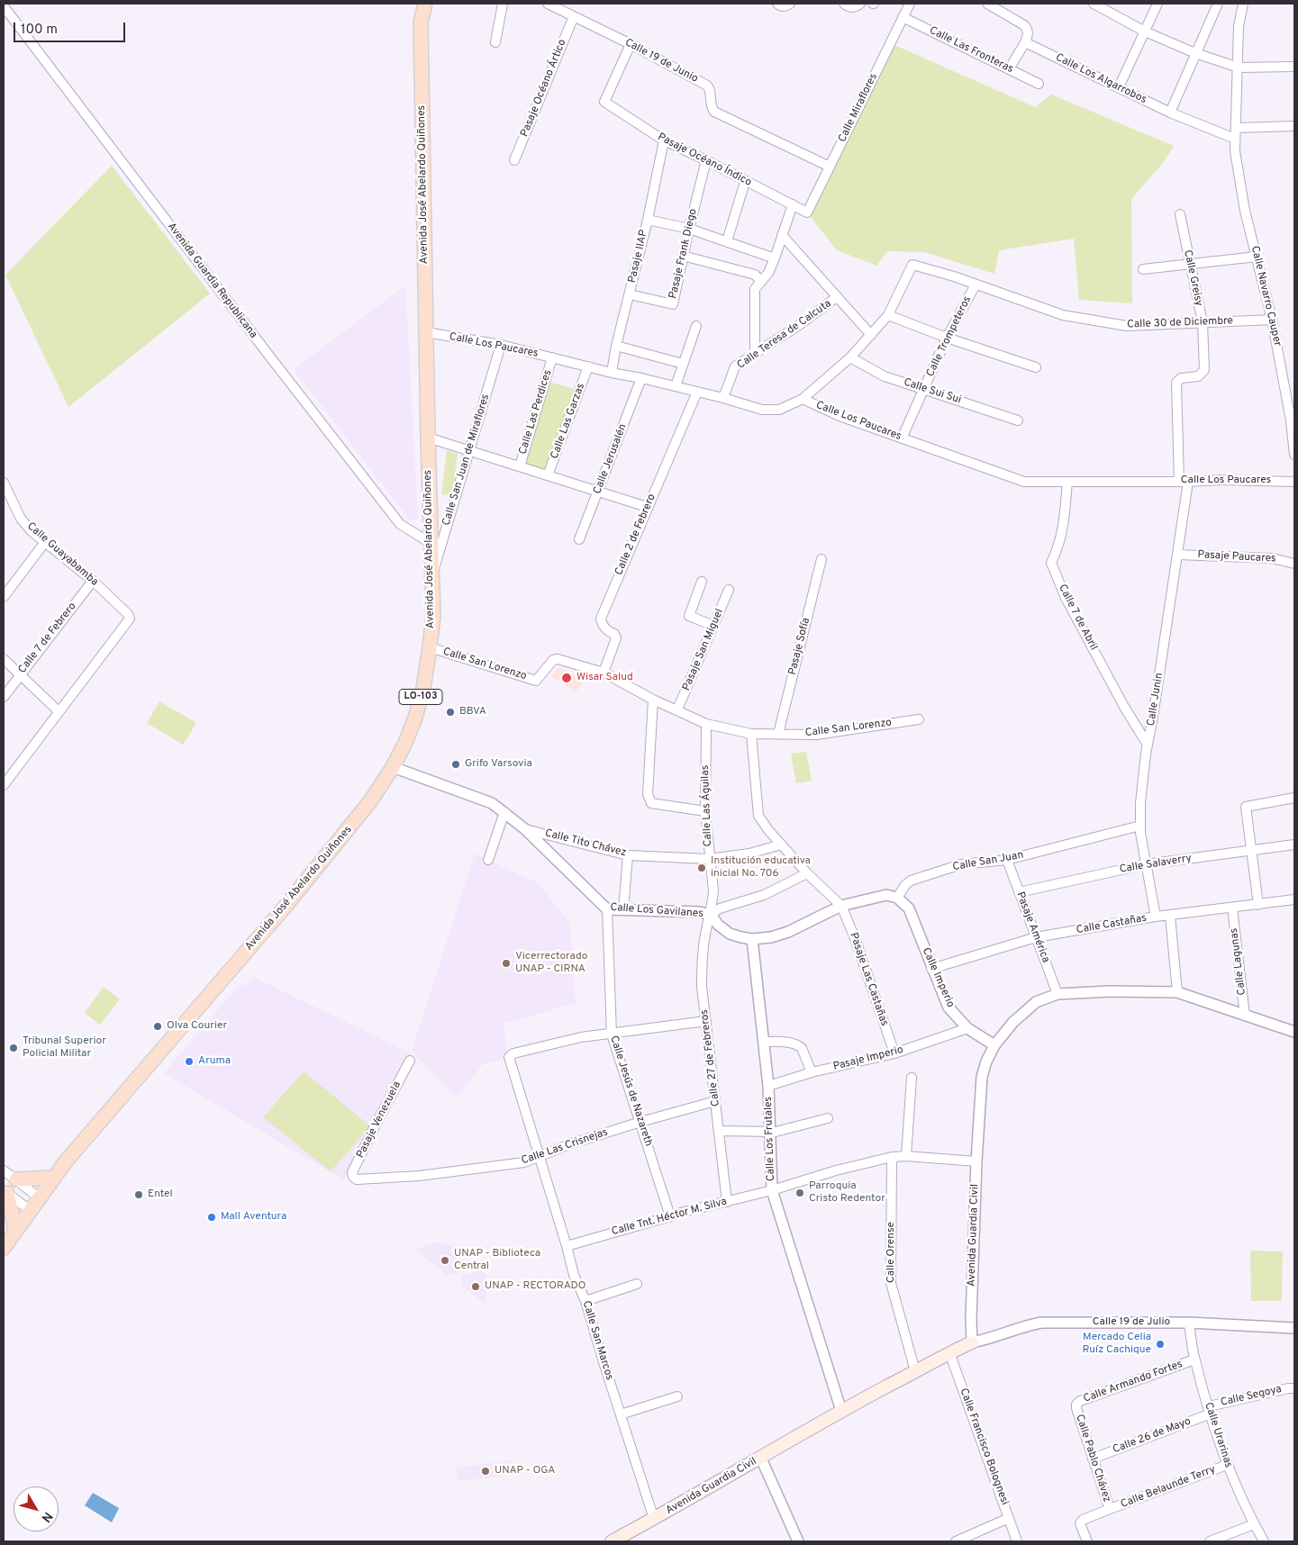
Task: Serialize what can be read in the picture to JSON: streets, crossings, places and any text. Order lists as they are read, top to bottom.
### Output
{
  "streets": {
    "main road": ["Avenida José Abelardo Quiñones", "LO-103", "Avenida Guardia Civil"],
    "street": [
      "Calle Las Fronteras",
      "Calle 19 de Junio",
      "Calle Los Algarrobos",
      "Pasaje Océano Ártico",
      "Calle Miraflores",
      "Pasaje Océano Índico",
      "Pasaje Frank Diego",
      "Pasaje IIAP",
      "Calle Greisy",
      "Avenida Guardia Republicana",
      "Calle Navarro Cauper",
      "Calle 30 de Diciembre",
      "Calle Teresa de Calcuta",
      "Calle Trompeteros",
      "Calle Los Paucares",
      "Calle Sui Sui",
      "Calle Las Perdices",
      "Calle Las Garzas",
      "Calle Jerusalén",
      "Calle San Juan de Miraflores",
      "Calle 2 de Febrero",
      "Calle Guayabamba",
      "Pasaje Paucares",
      "Calle 7 de Abril",
      "Calle 7 de Febrero",
      "Pasaje Sofía",
      "Pasaje San Miguel",
      "Calle San Lorenzo",
      "Calle Junin",
      "Calle Las Águilas",
      "Calle Tito Chávez",
      "Calle San Juan",
      "Calle Salaverry",
      "Calle Los Gavilanes",
      "Calle Castañas",
      "Pasaje América",
      "Calle Lagunas",
      "Calle Imperio",
      "Pasaje Las Castañas",
      "Calle 27 de Febreros",
      "Pasaje Imperio",
      "Calle Jesús de Nazareth",
      "Pasaje Venezuela",
      "Calle Los Frutales",
      "Calle Las Crisnejas",
      "Calle Tnt. Héctor M. Silva",
      "Calle Orense",
      "Calle 19 de Julio",
      "Calle San Marcos",
      "Calle Armando Fortes",
      "Calle Segoya",
      "Calle Urarinas",
      "Calle 26 de Mayo",
      "Calle Francisco Bolognesi",
      "Calle Pablo Chávez",
      "Calle Belaunde Terry"
    ]
  },
  "crossings": [
    ["Calle Las Fronteras", "Calle Miraflores"],
    ["Calle 19 de Junio", "Pasaje Océano Ártico"],
    ["Calle 19 de Junio", "Calle Miraflores"],
    ["Calle 19 de Junio", "Pasaje Océano Índico"],
    ["Calle Los Algarrobos", "Calle Navarro Cauper"],
    ["Calle Miraflores", "Pasaje Océano Índico"],
    ["Pasaje Océano Índico", "Pasaje Frank Diego"],
    ["Pasaje Océano Índico", "Pasaje IIAP"],
    ["Avenida José Abelardo Quiñones", "Avenida Guardia Republicana"],
    ["Avenida José Abelardo Quiñones", "Calle Los Paucares"],
    ["Avenida José Abelardo Quiñones", "Calle San Juan de Miraflores"],
    ["Avenida José Abelardo Quiñones", "Calle San Lorenzo"],
    ["Avenida José Abelardo Quiñones", "Calle Los Gavilanes"],
    ["Pasaje Frank Diego", "Pasaje IIAP"],
    ["Pasaje IIAP", "Calle Los Paucares"],
    ["Calle Greisy", "Calle 30 de Diciembre"],
    ["Calle Greisy", "Calle Junin"],
    ["Calle Navarro Cauper", "Calle 30 de Diciembre"],
    ["Calle 30 de Diciembre", "Calle Trompeteros"],
    ["Calle Teresa de Calcuta", "Calle Los Paucares"],
    ["Calle Trompeteros", "Calle Los Paucares"],
    ["Calle Trompeteros", "Calle Sui Sui"],
    ["Calle Los Paucares", "Calle Las Perdices"],
    ["Calle Los Paucares", "Calle Las Garzas"],
    ["Calle Los Paucares", "Calle Jerusalén"],
    ["Calle Los Paucares", "Calle San Juan de Miraflores"],
    ["Calle Los Paucares", "Calle 2 de Febrero"],
    ["Calle Los Paucares", "Calle 7 de Abril"],
    ["Calle Los Paucares", "Calle Junin"],
    ["Calle 2 de Febrero", "Calle San Lorenzo"],
    ["Calle Guayabamba", "Calle 7 de Febrero"],
    ["Pasaje Paucares", "Calle Junin"],
    ["Calle 7 de Abril", "Calle Junin"],
    ["Pasaje Sofía", "Calle San Lorenzo"],
    ["Pasaje San Miguel", "Calle San Lorenzo"],
    ["Calle San Lorenzo", "Calle Las Águilas"],
    ["Calle Junin", "Calle San Juan"],
    ["Calle Junin", "Calle Salaverry"],
    ["Calle Junin", "Calle Castañas"],
    ["Calle Las Águilas", "Calle Tito Chávez"],
    ["Calle Las Águilas", "Calle Los Gavilanes"],
    ["Calle Las Águilas", "Calle 27 de Febreros"],
    ["Calle Tito Chávez", "Calle Los Gavilanes"],
    ["Calle San Juan", "Calle Los Gavilanes"],
    ["Calle San Juan", "Pasaje América"],
    ["Calle San Juan", "Calle Imperio"],
    ["Calle Salaverry", "Pasaje América"],
    ["Calle Los Gavilanes", "Calle Imperio"],
    ["Calle Los Gavilanes", "Pasaje Las Castañas"],
    ["Calle Los Gavilanes", "Calle 27 de Febreros"],
    ["Calle Los Gavilanes", "Calle Jesús de Nazareth"],
    ["Calle Los Gavilanes", "Calle Los Frutales"],
    ["Calle Castañas", "Pasaje América"],
    ["Calle Castañas", "Calle Lagunas"],
    ["Calle Castañas", "Calle Imperio"],
    ["Pasaje América", "Avenida Guardia Civil"],
    ["Calle Lagunas", "Avenida Guardia Civil"],
    ["Calle Imperio", "Pasaje Imperio"],
    ["Calle Imperio", "Avenida Guardia Civil"],
    ["Pasaje Las Castañas", "Pasaje Imperio"],
    ["Calle 27 de Febreros", "Calle Las Crisnejas"],
    ["Calle 27 de Febreros", "Calle Tnt. Héctor M. Silva"],
    ["Pasaje Imperio", "Calle Los Frutales"],
    ["Calle Jesús de Nazareth", "Calle Las Crisnejas"],
    ["Calle Jesús de Nazareth", "Calle Tnt. Héctor M. Silva"],
    ["Calle Jesús de Nazareth", "Calle San Marcos"],
    ["Pasaje Venezuela", "Calle Las Crisnejas"],
    ["Calle Los Frutales", "Calle Tnt. Héctor M. Silva"],
    ["Calle Los Frutales", "Avenida Guardia Civil"],
    ["Calle Las Crisnejas", "Calle San Marcos"],
    ["Calle Tnt. Héctor M. Silva", "Avenida Guardia Civil"],
    ["Calle Tnt. Héctor M. Silva", "Calle Orense"],
    ["Calle Tnt. Héctor M. Silva", "Calle San Marcos"],
    ["Avenida Guardia Civil", "Calle Orense"],
    ["Avenida Guardia Civil", "Calle 19 de Julio"],
    ["Avenida Guardia Civil", "Calle San Marcos"],
    ["Avenida Guardia Civil", "Calle Francisco Bolognesi"],
    ["Calle 19 de Julio", "Calle Urarinas"],
    ["Calle Armando Fortes", "Calle Urarinas"],
    ["Calle Armando Fortes", "Calle Pablo Chávez"],
    ["Calle Segoya", "Calle Urarinas"],
    ["Calle Segoya", "Calle 26 de Mayo"],
    ["Calle Urarinas", "Calle 26 de Mayo"],
    ["Calle Urarinas", "Calle Belaunde Terry"],
    ["Calle 26 de Mayo", "Calle Pablo Chávez"],
    ["Calle Pablo Chávez", "Calle Belaunde Terry"]
  ],
  "places": [
    "Wisar Salud",
    "BBVA",
    "Grifo Varsovia",
    "Institución educativa inicial No. 706",
    "Vicerrectorado UNAP - CIRNA",
    "Olva Courier",
    "Tribunal Superior Policial Militar",
    "Aruma",
    "Parroquia Cristo Redentor",
    "Entel",
    "Mall Aventura",
    "UNAP - Biblioteca Central",
    "UNAP - RECTORADO",
    "Mercado Celia Ruíz Cachique",
    "UNAP - OGA"
  ],
  "scale_bar": "100 m",
  "north": "bottom right"
}
